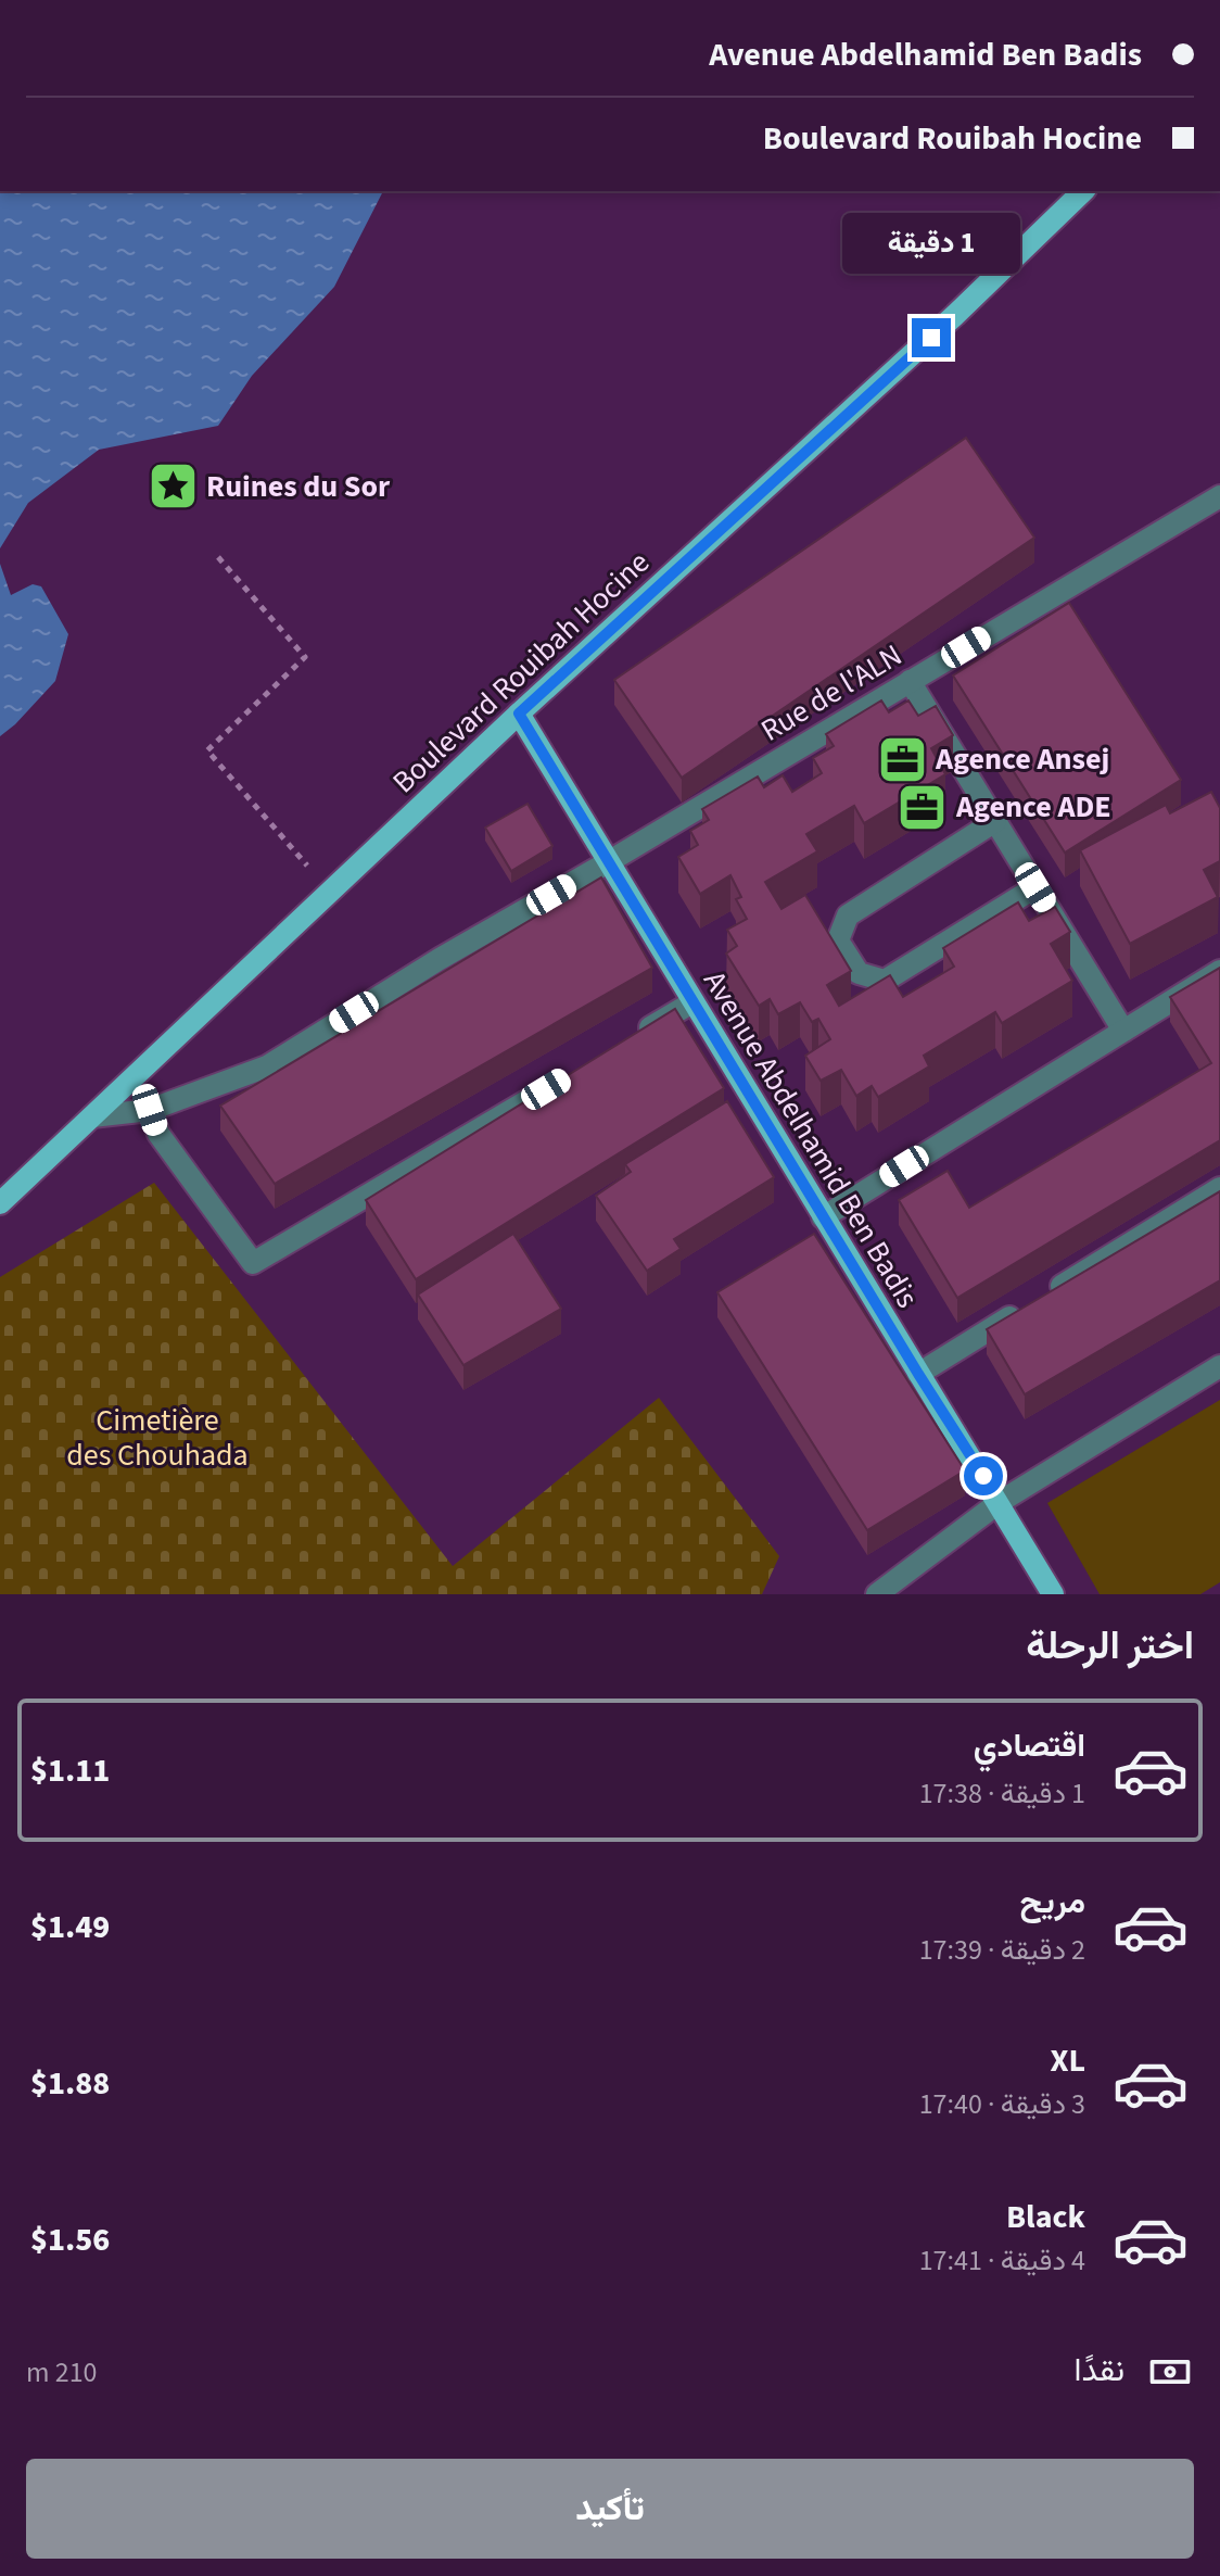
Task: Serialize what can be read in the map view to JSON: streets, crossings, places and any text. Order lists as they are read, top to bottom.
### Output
{
  "streets": {
    "main road": ["Boulevard Rouibah Hocine", "Avenue Abdelhamid Ben Badis"],
    "street": ["Rue de l'ALN"]
  },
  "crossings": [
    ["Boulevard Rouibah Hocine", "Rue de l'ALN"],
    ["Boulevard Rouibah Hocine", "Avenue Abdelhamid Ben Badis"],
    ["Rue de l'ALN", "Avenue Abdelhamid Ben Badis"]
  ],
  "parks": ["Cimetière des Chouhada"],
  "places": {
    "place": ["Ruines du Sor"],
    "office": ["Agence Ansej", "Agence ADE"]
  },
  "page": {
    "banner": ["Avenue Abdelhamid Ben Badis", "Boulevard Rouibah Hocine"],
    "bubble": "1 دقيقة",
    "heading": "اختر الرحلة",
    "list": [
      {
        "name": "اقتصادي",
        "note": "1 دقيقة · 17:38",
        "value": "$1.11"
      },
      {
        "name": "مريح",
        "note": "2 دقيقة · 17:39",
        "value": "$1.49"
      },
      {
        "name": "XL",
        "note": "3 دقيقة · 17:40",
        "value": "$1.88"
      },
      {
        "name": "Black",
        "note": "4 دقيقة · 17:41",
        "value": "$1.56"
      }
    ],
    "pay": ["نقدًا", "210 m"],
    "buttons": "تأكيد"
  }
}
